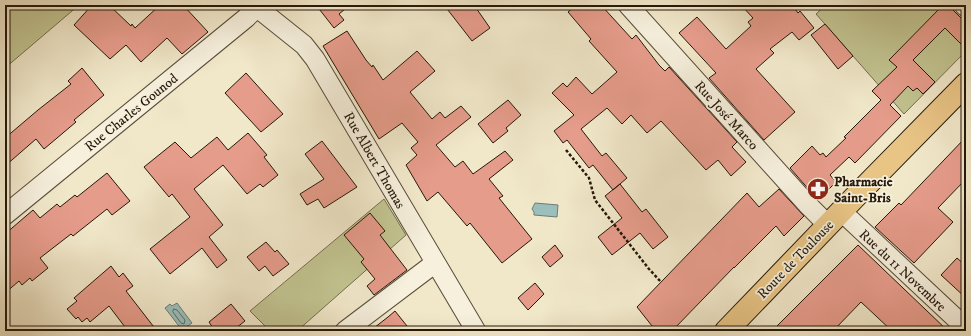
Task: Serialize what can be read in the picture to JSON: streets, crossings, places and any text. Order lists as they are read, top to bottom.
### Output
{
  "streets": {
    "main road": ["Route de Toulouse"],
    "street": [
      "Rue Charles Gounod",
      "Rue José Marco",
      "Rue Albert Thomas",
      "Rue du 11 Novembre"
    ]
  },
  "crossings": [
    ["Rue Charles Gounod", "Rue Albert Thomas"],
    ["Rue José Marco", "Route de Toulouse"],
    ["Rue José Marco", "Rue du 11 Novembre"],
    ["Route de Toulouse", "Rue du 11 Novembre"]
  ],
  "places": {
    "pharmacy": ["Pharmacie Saint-Bris"]
  }
}
